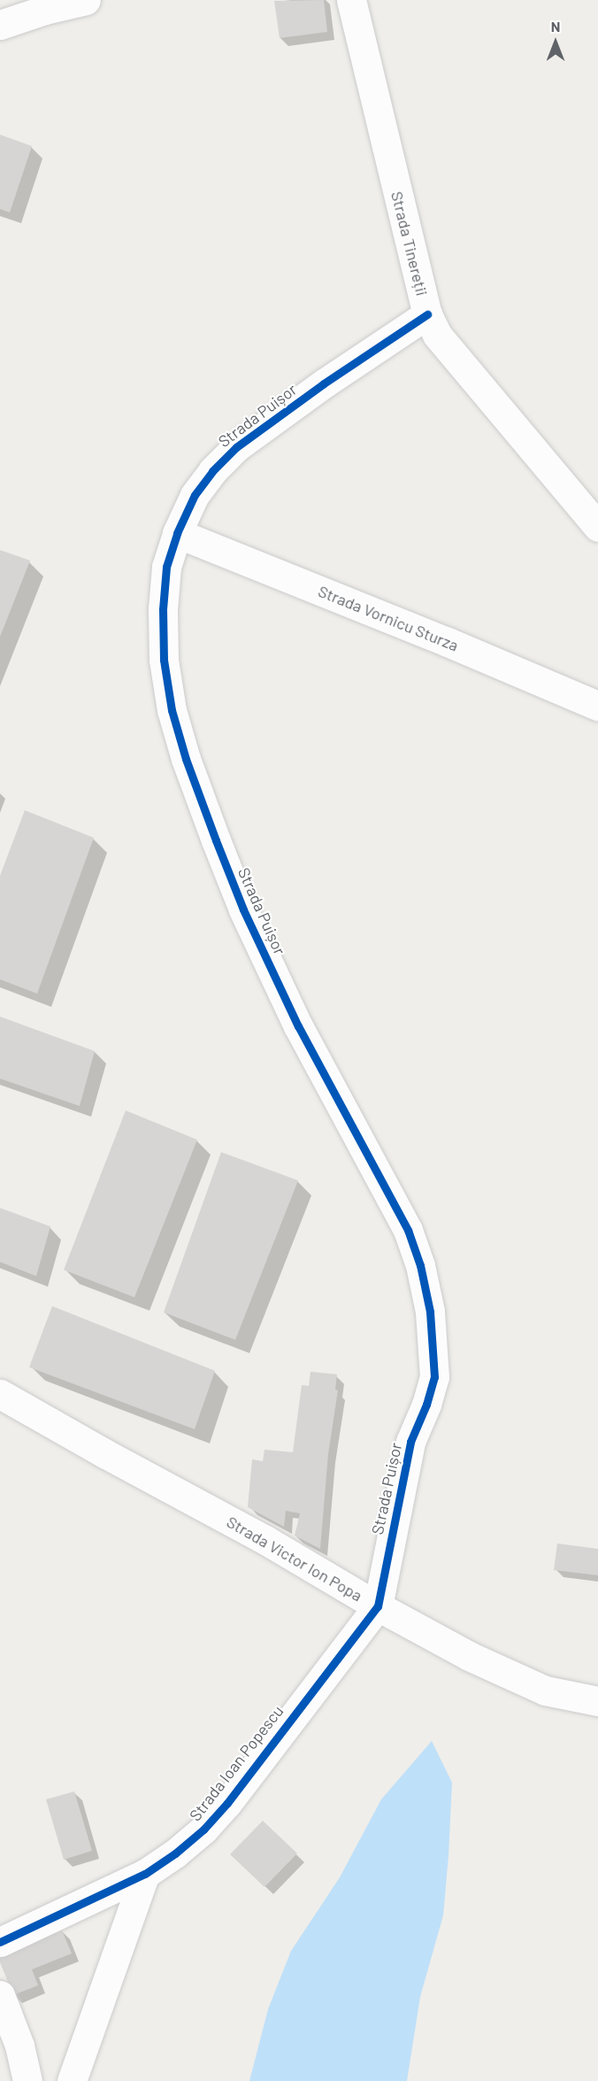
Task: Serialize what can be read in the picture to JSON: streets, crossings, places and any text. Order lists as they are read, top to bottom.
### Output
{
  "streets": {
    "street": [
      "Strada Tinereții",
      "Strada Puișor",
      "Strada Vornicu Sturza",
      "Strada Victor Ion Popa",
      "Strada Ioan Popescu"
    ]
  },
  "crossings": [
    ["Strada Tinereții", "Strada Puișor"],
    ["Strada Puișor", "Strada Vornicu Sturza"],
    ["Strada Puișor", "Strada Victor Ion Popa"],
    ["Strada Puișor", "Strada Ioan Popescu"],
    ["Strada Victor Ion Popa", "Strada Ioan Popescu"]
  ],
  "north": "top"
}
